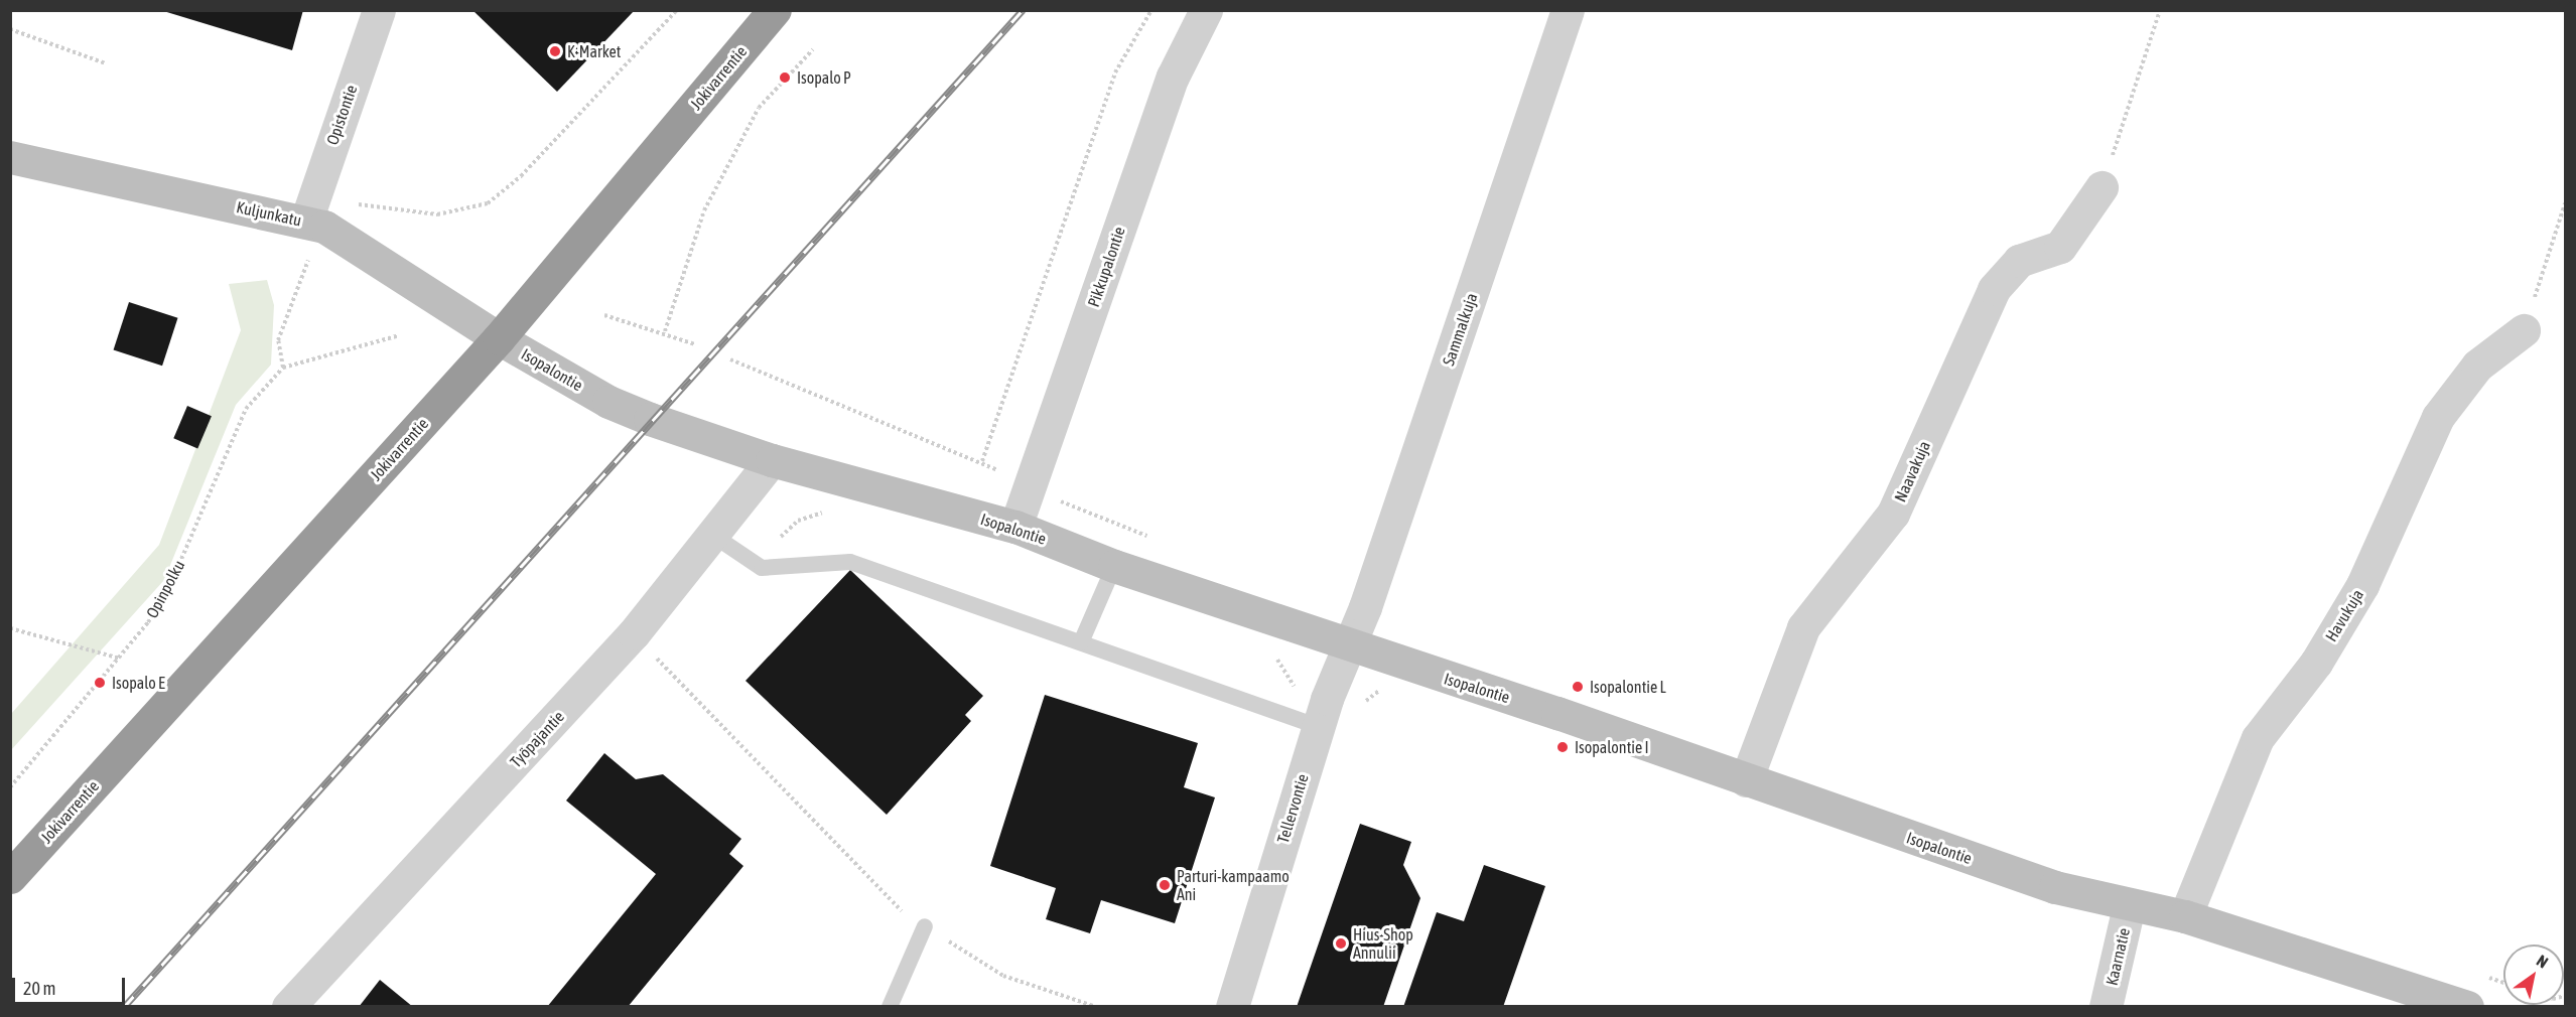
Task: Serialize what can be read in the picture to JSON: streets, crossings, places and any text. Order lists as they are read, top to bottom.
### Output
{
  "streets": {
    "highway": ["Jokivarrentie"],
    "street": [
      "Opistontie",
      "Kuljunkatu",
      "Pikkupalontie",
      "Sammalkuja",
      "Isopalontie",
      "Naavakuja",
      "Havukuja",
      "Työpajantie",
      "Tellervontie",
      "Kaarnatie"
    ],
    "path": ["Opinpolku"]
  },
  "crossings": [
    ["Jokivarrentie", "Kuljunkatu"],
    ["Jokivarrentie", "Isopalontie"],
    ["Opistontie", "Kuljunkatu"],
    ["Kuljunkatu", "Isopalontie"],
    ["Pikkupalontie", "Isopalontie"],
    ["Sammalkuja", "Isopalontie"],
    ["Sammalkuja", "Tellervontie"],
    ["Isopalontie", "Naavakuja"],
    ["Isopalontie", "Havukuja"],
    ["Isopalontie", "Työpajantie"],
    ["Isopalontie", "Tellervontie"],
    ["Isopalontie", "Kaarnatie"]
  ],
  "places": [
    "K-Market",
    "Isopalo P",
    "Isopalo E",
    "Isopalontie L",
    "Isopalontie I",
    "Parturi-kampaamo Ani",
    "Hius-Shop Annulii"
  ],
  "scale_bar": "20 m",
  "north": "top right"
}
